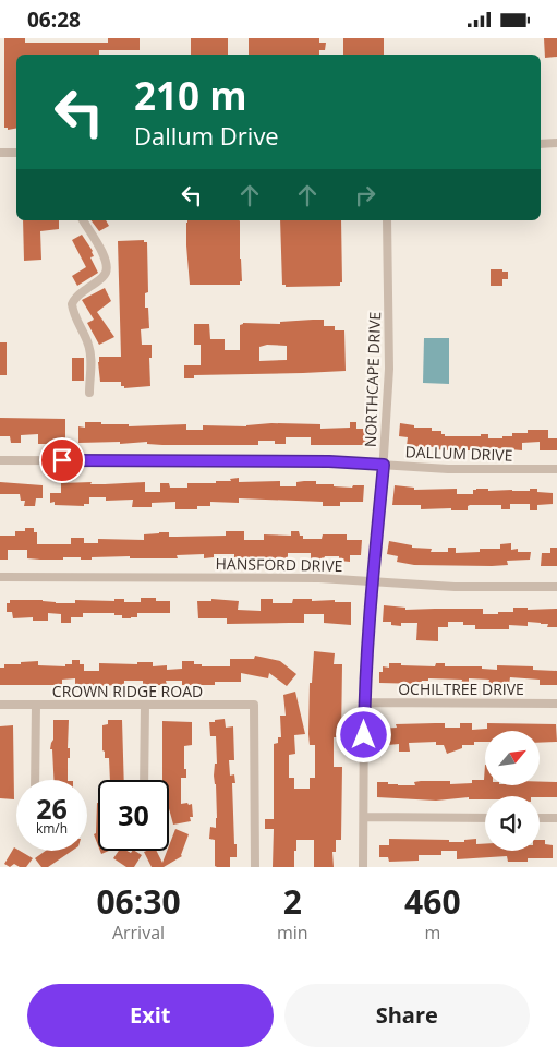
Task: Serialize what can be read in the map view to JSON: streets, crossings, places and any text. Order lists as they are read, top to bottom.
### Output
{
  "streets": {
    "street": [
      "NORTHCAPE DRIVE",
      "DALLUM DRIVE",
      "HANSFORD DRIVE",
      "OCHILTREE DRIVE",
      "CROWN RIDGE ROAD"
    ]
  },
  "crossings": [
    ["NORTHCAPE DRIVE", "DALLUM DRIVE"],
    ["NORTHCAPE DRIVE", "HANSFORD DRIVE"],
    ["NORTHCAPE DRIVE", "OCHILTREE DRIVE"]
  ],
  "north": "top right",
  "page": {
    "status": "06:28",
    "turn": ["210 m", "Dallum Drive"],
    "speed": "26 km/h",
    "limit": "30",
    "eta": [
      "06:30",
      "Arrival",
      "2",
      "min",
      "460",
      "m"
    ],
    "buttons": ["Exit", "Share"]
  }
}
